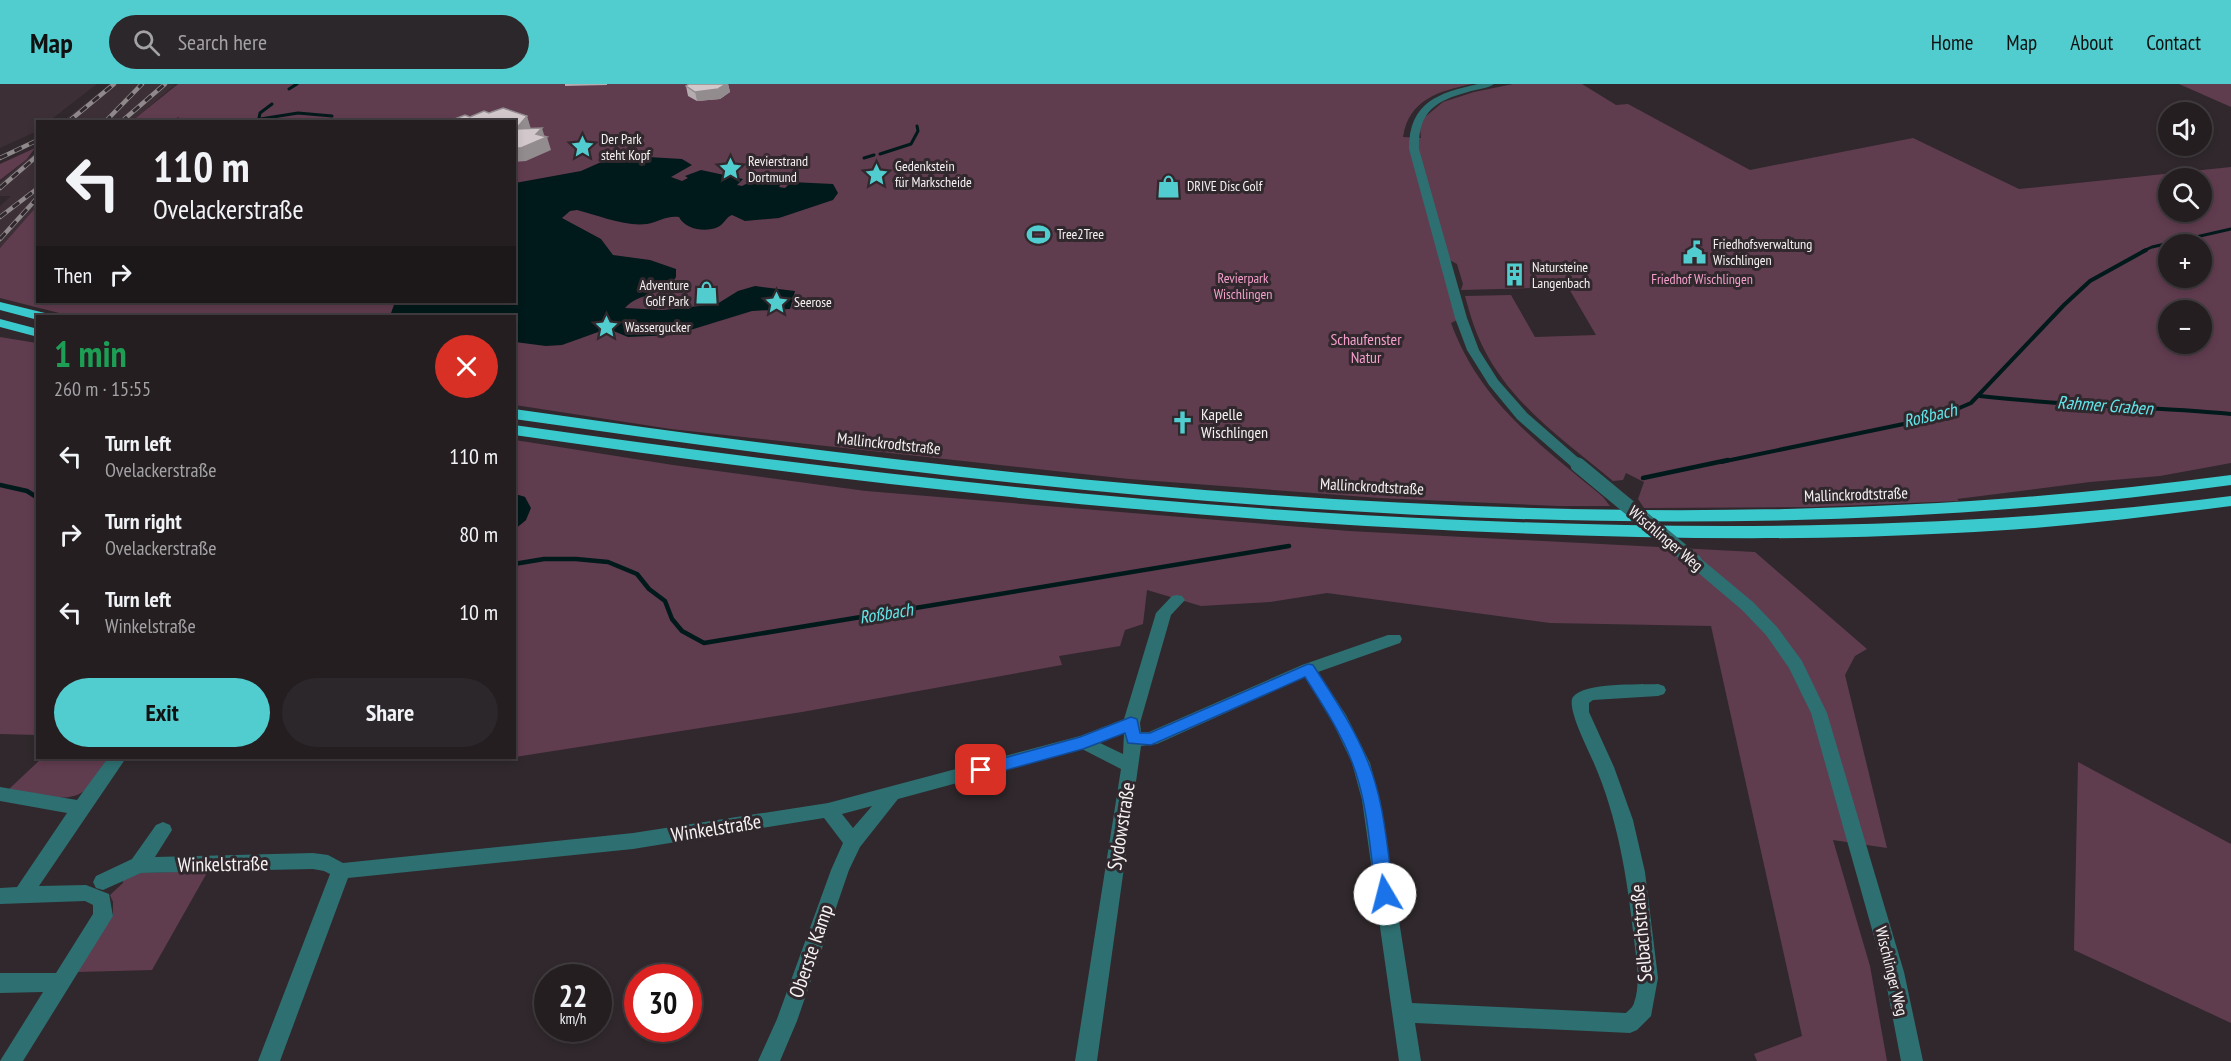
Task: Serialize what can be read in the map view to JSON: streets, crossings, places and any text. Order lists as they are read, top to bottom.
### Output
{
  "streets": {
    "highway": ["Mallinckrodtstraße"],
    "street": [
      "Wischlinger Weg",
      "Sydowstraße",
      "Winkelstraße",
      "Selbachstraße",
      "Oberste Kamp"
    ]
  },
  "crossings": [
    ["Sydowstraße", "Winkelstraße"],
    ["Winkelstraße", "Oberste Kamp"]
  ],
  "water": ["Rahmer Graben", "Roßbach"],
  "parks": ["Revierpark Wischlingen", "Friedhof Wischlingen", "Schaufenster Natur"],
  "places": {
    "place": [
      "Der Park steht Kopf",
      "Revierstrand Dortmund",
      "Gedenkstein für Markscheide",
      "Seerose",
      "Wassergucker"
    ],
    "shop": ["DRIVE Disc Golf", "Adventure Golf Park"],
    "sports": ["Tree2Tree"],
    "public building": ["Friedhofsverwaltung Wischlingen"],
    "building": ["Natursteine Langenbach"],
    "church": ["Kapelle Wischlingen"]
  },
  "page": {
    "header": "Map",
    "search": "Search here",
    "nav": [
      "Home",
      "Map",
      "About",
      "Contact"
    ],
    "map_buttons": ["+", "−"],
    "turn": ["110 m", "Ovelackerstraße"],
    "then": "Then",
    "heading": ["1 min", "260 m · 15:55"],
    "list": [
      {
        "name": "Turn left",
        "note": "Ovelackerstraße",
        "value": "110 m"
      },
      {
        "name": "Turn right",
        "note": "Ovelackerstraße",
        "value": "80 m"
      },
      {
        "name": "Turn left",
        "note": "Winkelstraße",
        "value": "10 m"
      }
    ],
    "buttons": ["Exit", "Share"],
    "speed": "22 km/h",
    "limit": "30"
  }
}
